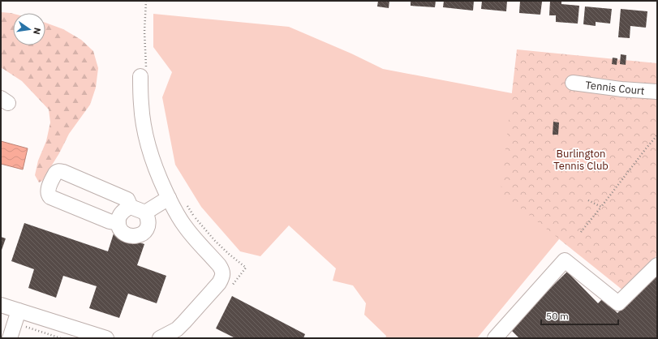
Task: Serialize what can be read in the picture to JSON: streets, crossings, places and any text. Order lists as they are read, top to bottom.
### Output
{
  "streets": {
    "street": ["Tennis Court"]
  },
  "parks": ["Burlington Tennis Club"],
  "scale_bar": "50 m",
  "north": "right"
}
